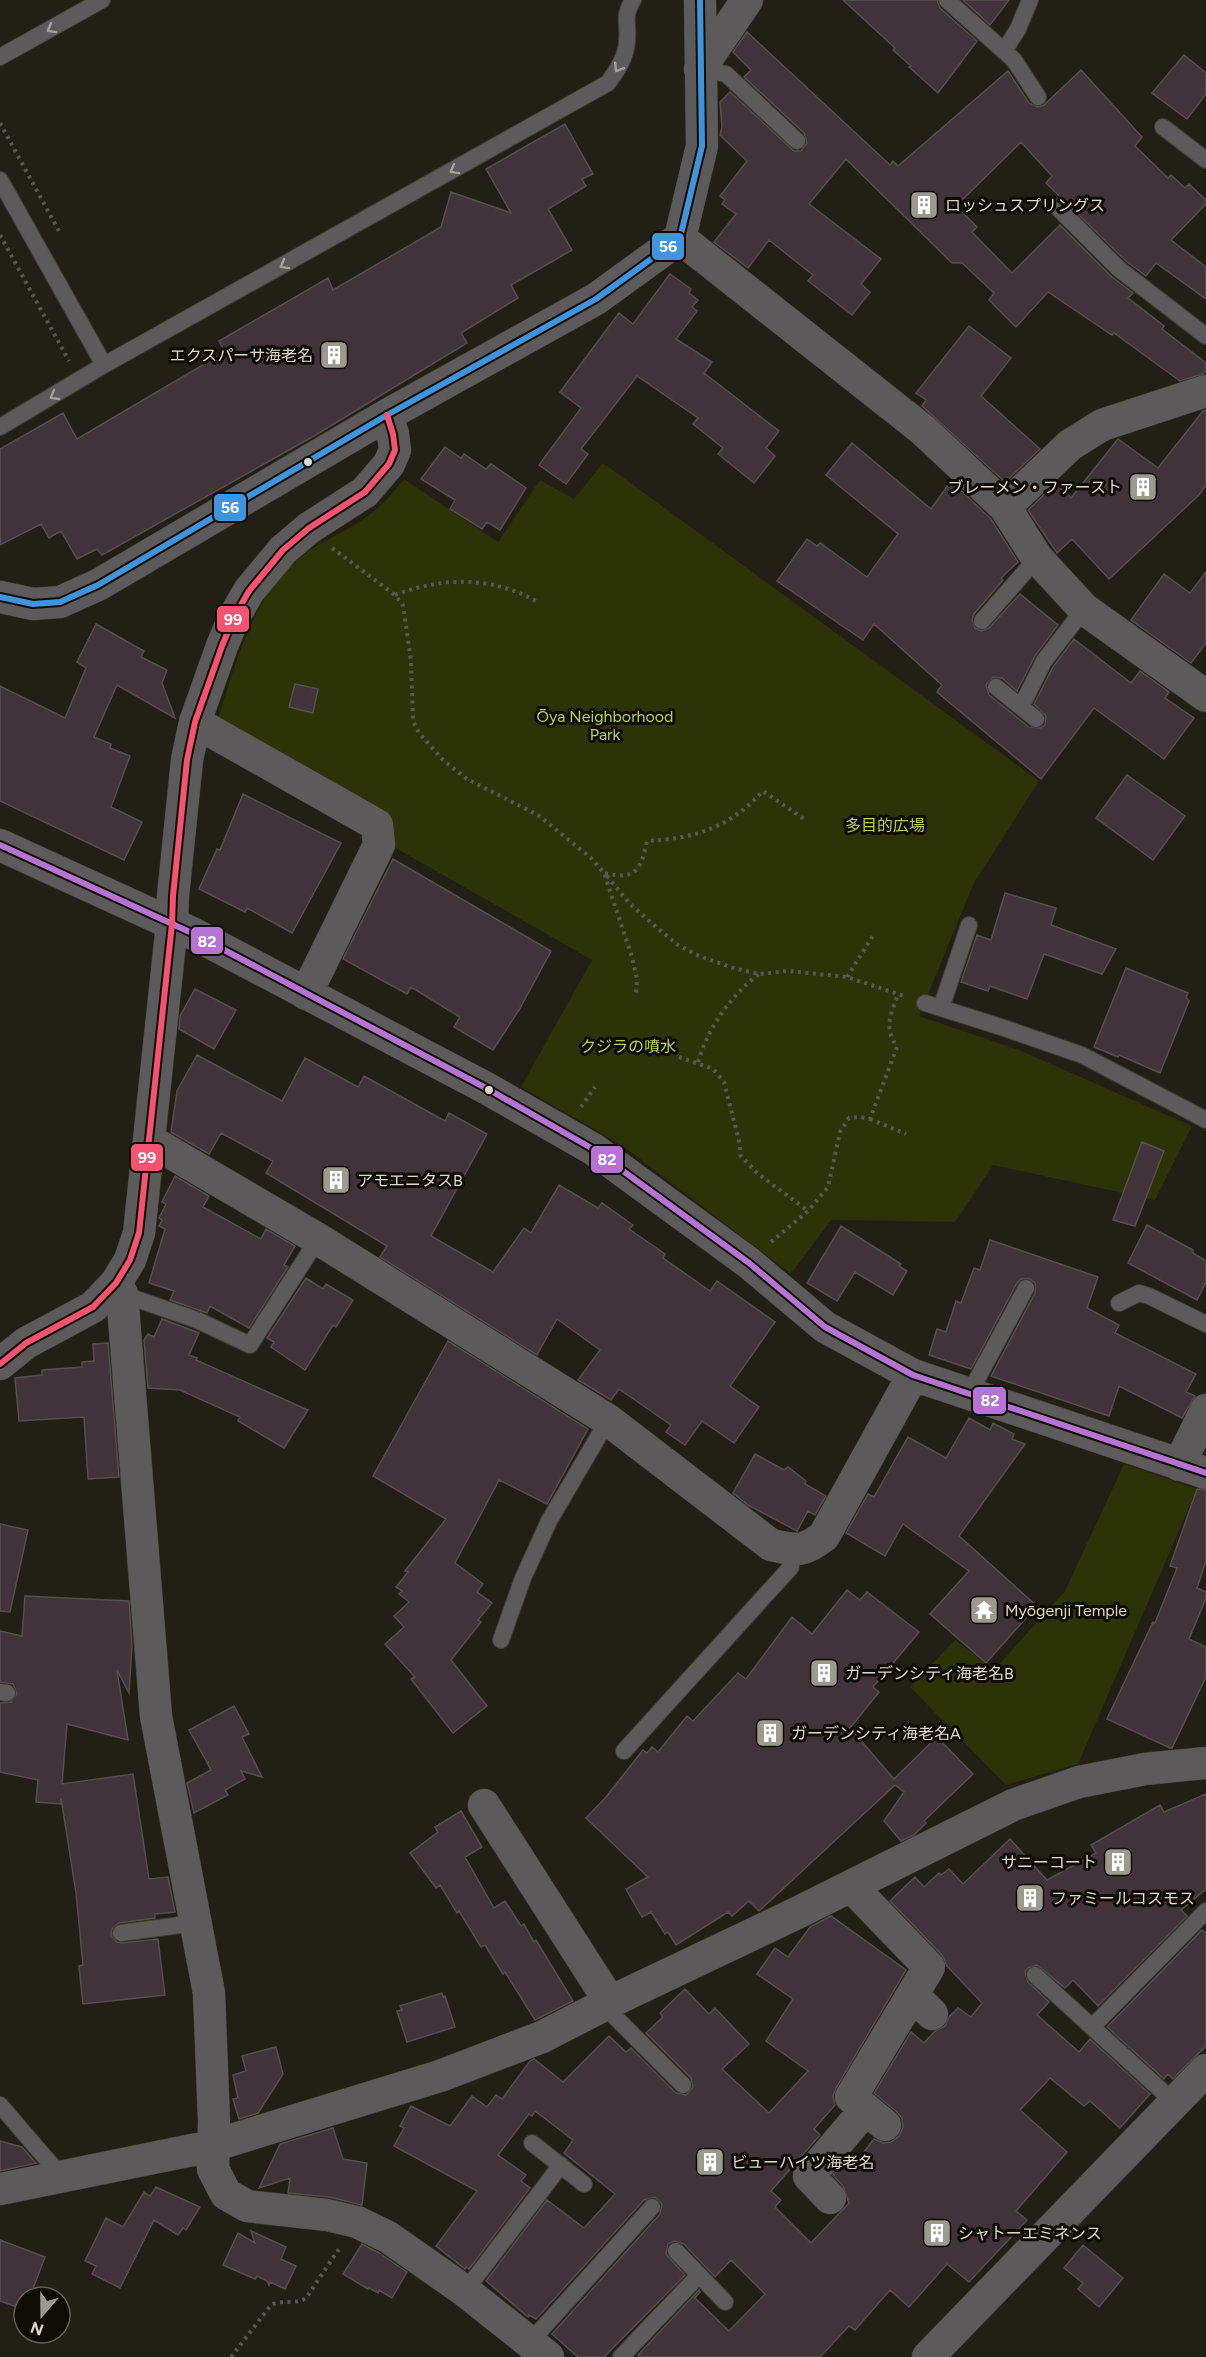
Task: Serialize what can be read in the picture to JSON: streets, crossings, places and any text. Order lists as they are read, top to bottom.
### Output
{
  "parks": ["Ōya Neighborhood Park", "多目的広場", "クジラの噴水"],
  "places": {
    "building": [
      "ロッシュスプリングス",
      "エクスパーサ海老名",
      "ブレーメン・ファースト",
      "アモエニタスB",
      "ガーデンシティ海老名B",
      "ガーデンシティ海老名A",
      "サニーコート",
      "ファミールコスモス",
      "ビューハイツ海老名",
      "シャトーエミネンス"
    ],
    "temple": ["Myōgenji Temple"]
  },
  "lines": ["transit line 56", "transit line 99", "transit line 82"],
  "north": "bottom"
}
